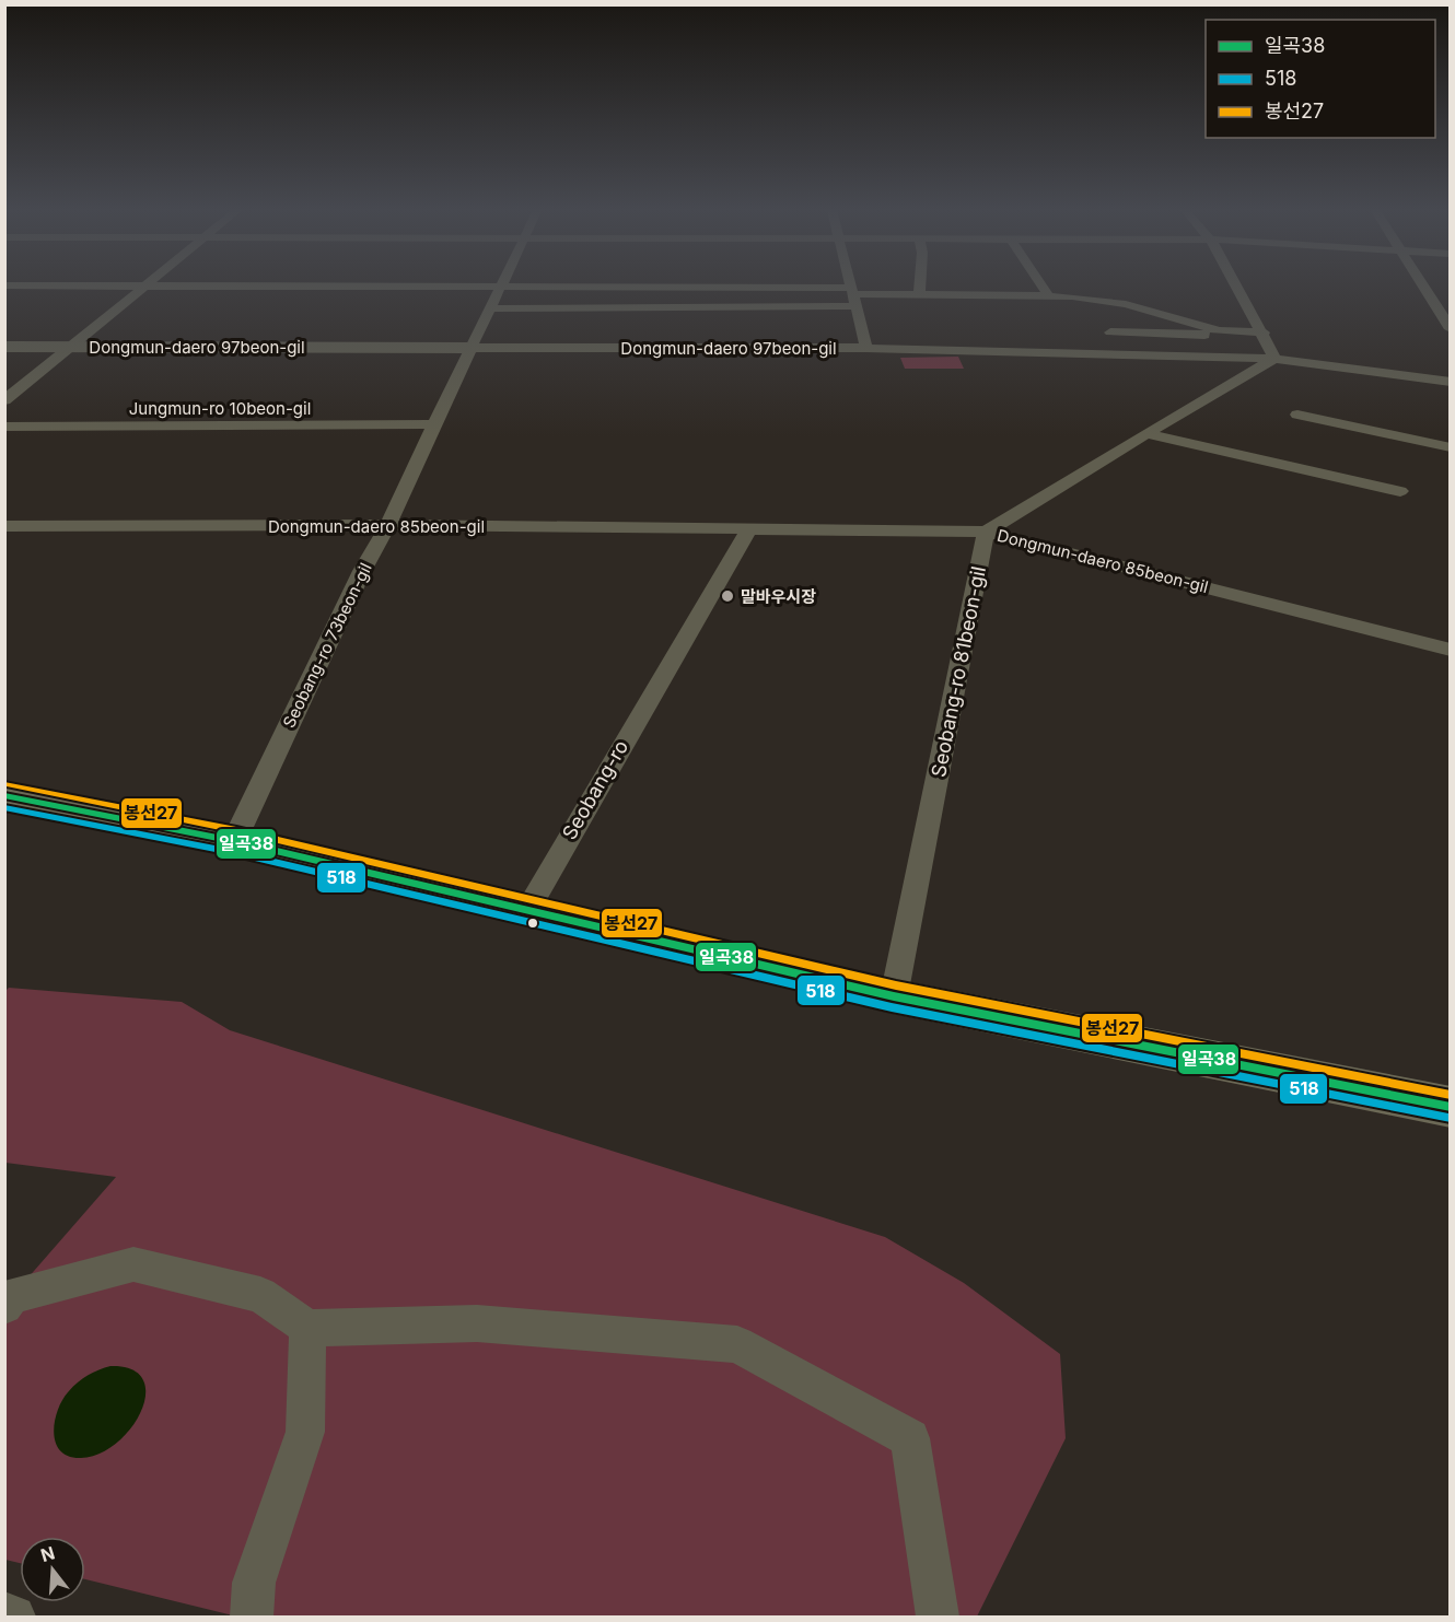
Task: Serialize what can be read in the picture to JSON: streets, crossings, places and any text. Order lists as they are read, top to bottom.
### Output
{
  "streets": {
    "street": ["Dongmun-daero 97beon-gil"],
    "lane": [
      "Jungmun-ro 10beon-gil",
      "Dongmun-daero 85beon-gil",
      "Seobang-ro 73beon-gil",
      "Seobang-ro 81beon-gil",
      "Seobang-ro"
    ]
  },
  "crossings": [
    ["Dongmun-daero 97beon-gil", "Seobang-ro 73beon-gil"],
    ["Jungmun-ro 10beon-gil", "Seobang-ro 73beon-gil"],
    ["Dongmun-daero 85beon-gil", "Seobang-ro 73beon-gil"],
    ["Dongmun-daero 85beon-gil", "Seobang-ro 81beon-gil"],
    ["Dongmun-daero 85beon-gil", "Seobang-ro"]
  ],
  "places": ["말바우시장"],
  "lines": ["transit line 봉선27", "transit line 일곡38", "transit line 518"],
  "legend": ["일곡38", "518", "봉선27"],
  "north": "top"
}
